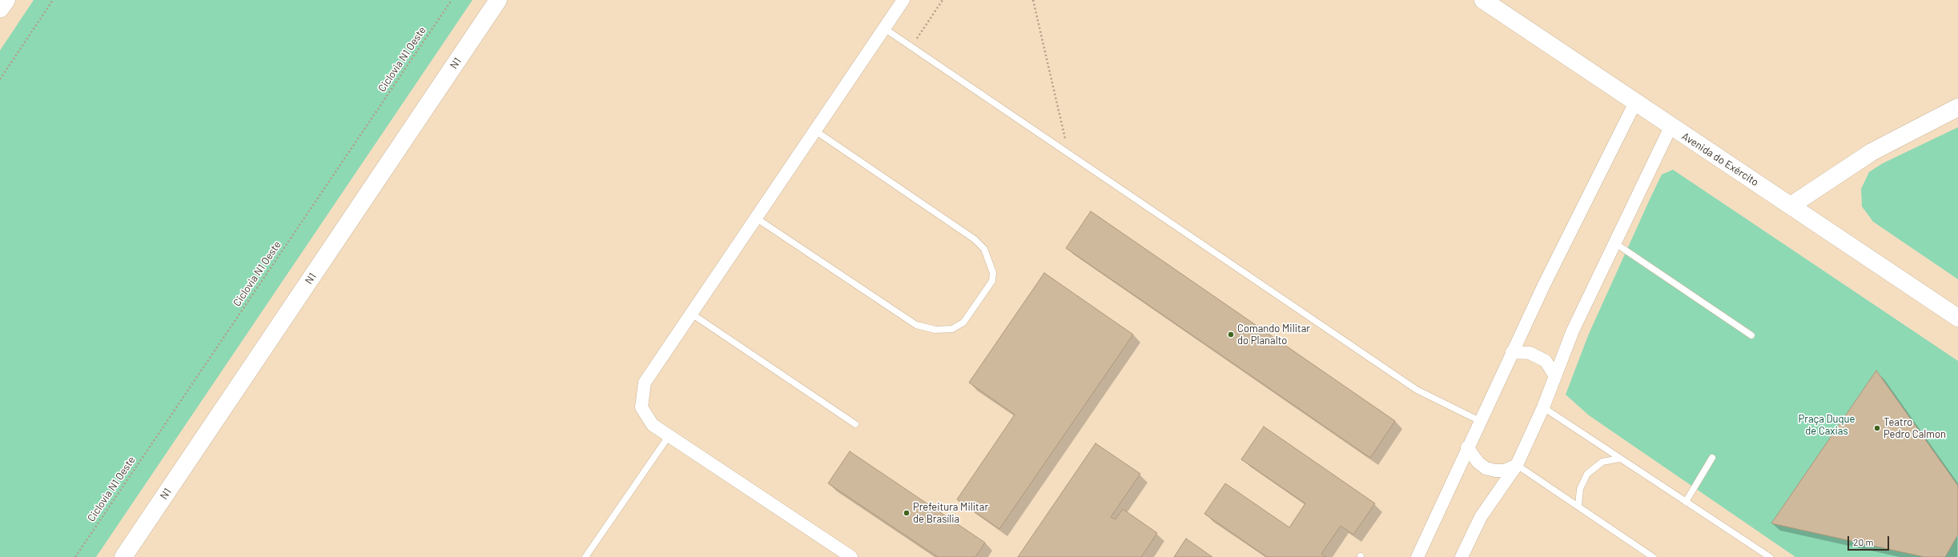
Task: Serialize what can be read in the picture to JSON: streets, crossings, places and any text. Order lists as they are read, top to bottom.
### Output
{
  "streets": {
    "main road": ["N1", "Avenida do Exército"],
    "path": ["Ciclovia N1 Oeste"]
  },
  "parks": ["Praça Duque de Caxias"],
  "places": ["Comando Militar do Planalto", "Teatro Pedro Calmon", "Prefeitura Militar de Brasília"],
  "scale_bar": "20 m"
}
